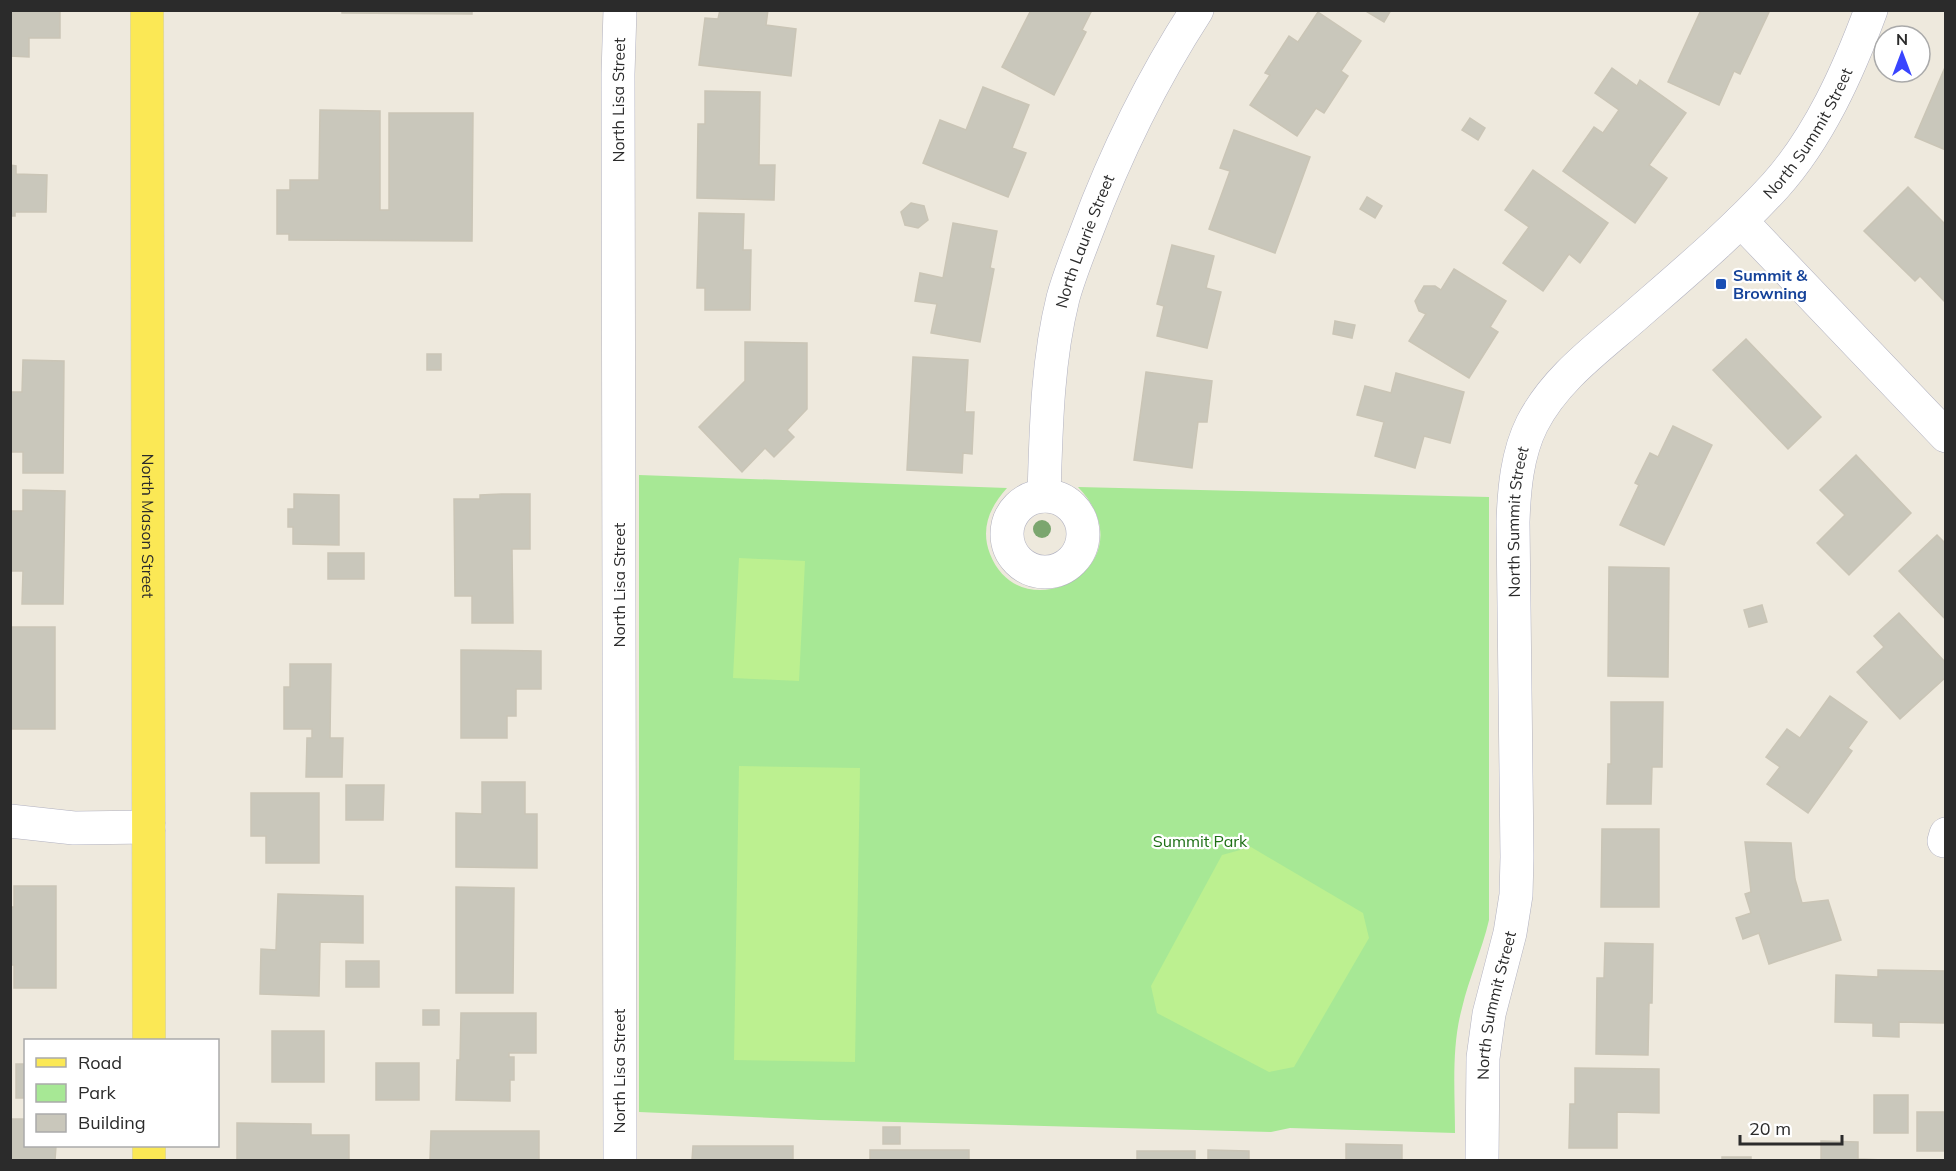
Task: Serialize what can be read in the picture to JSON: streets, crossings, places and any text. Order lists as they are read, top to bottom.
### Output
{
  "streets": {
    "main road": ["North Mason Street"],
    "street": ["North Lisa Street", "North Summit Street", "North Laurie Street"]
  },
  "parks": ["Summit Park"],
  "places": {
    "transit": ["Summit & Browning"]
  },
  "legend": ["Road", "Park", "Building"],
  "scale_bar": "20 m",
  "north": "top"
}
